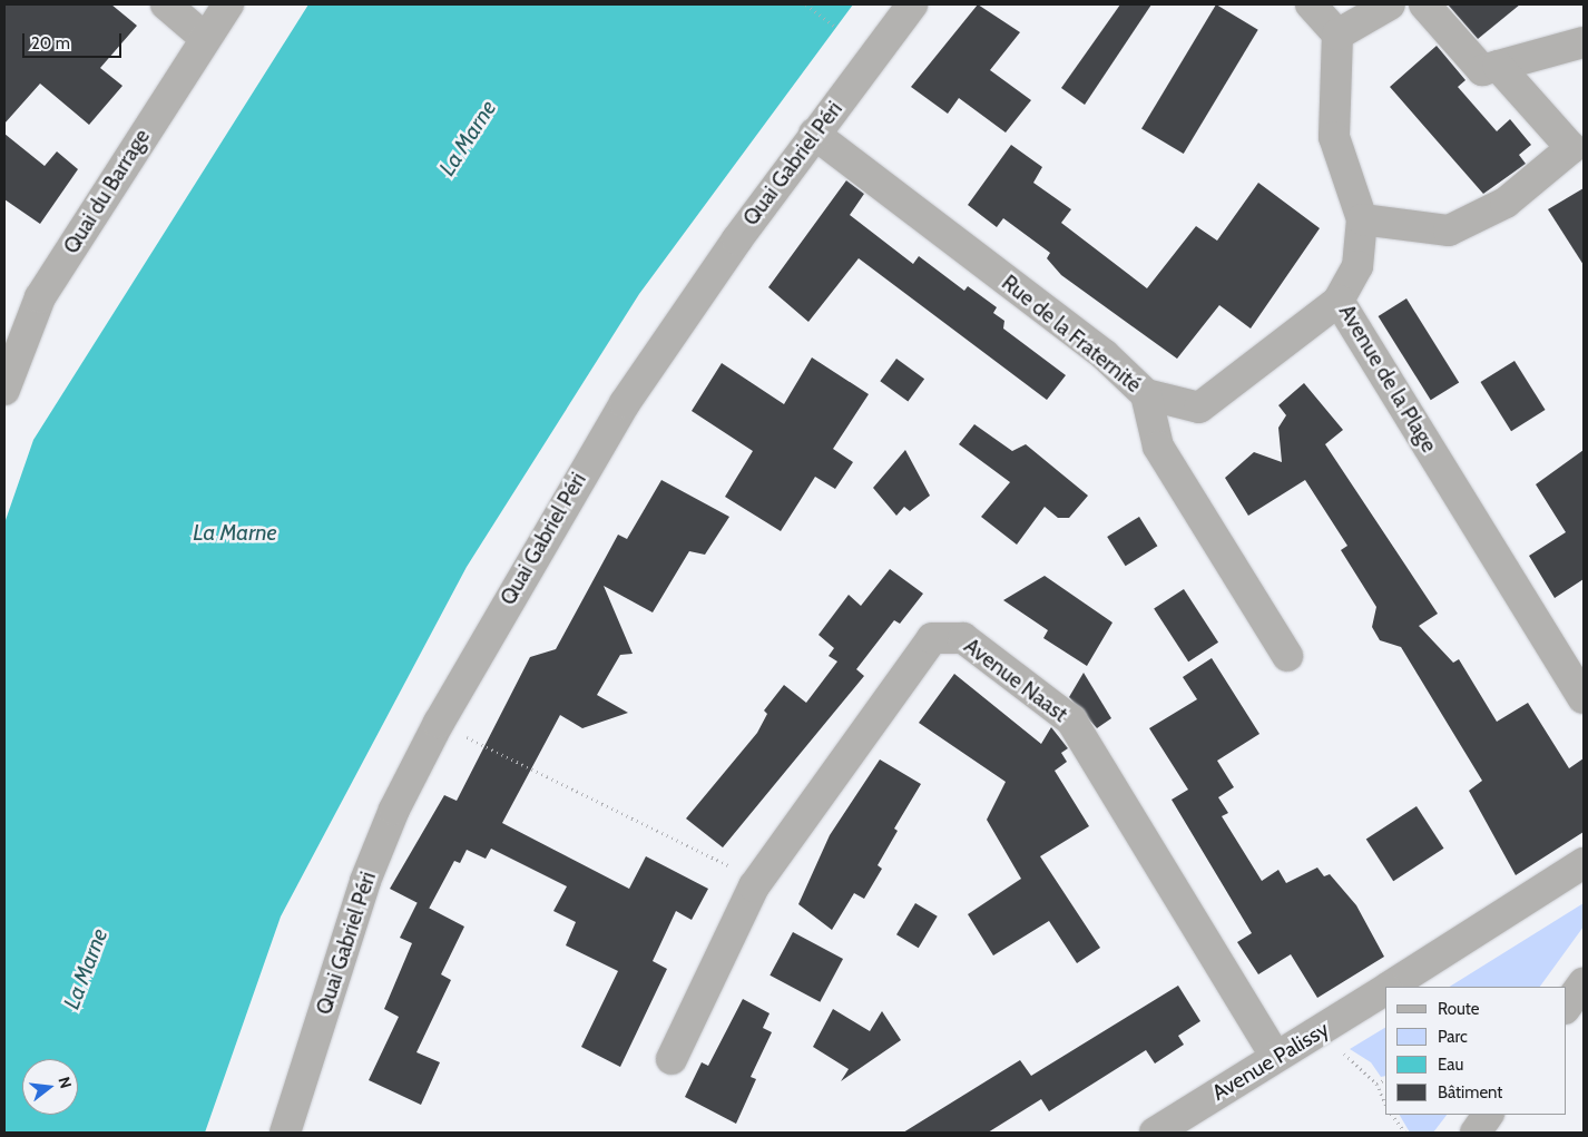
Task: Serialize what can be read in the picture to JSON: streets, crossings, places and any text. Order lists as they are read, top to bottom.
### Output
{
  "streets": {
    "street": [
      "Quai Gabriel Péri",
      "Quai du Barrage",
      "Rue de la Fraternité",
      "Avenue de la Plage",
      "Avenue Naast",
      "Avenue Palissy"
    ]
  },
  "crossings": [
    ["Quai Gabriel Péri", "Rue de la Fraternité"],
    ["Rue de la Fraternité", "Avenue de la Plage"],
    ["Avenue Naast", "Avenue Palissy"]
  ],
  "water": ["La Marne"],
  "legend": [
    "Route",
    "Parc",
    "Eau",
    "Bâtiment"
  ],
  "scale_bar": "20 m",
  "north": "right"
}
